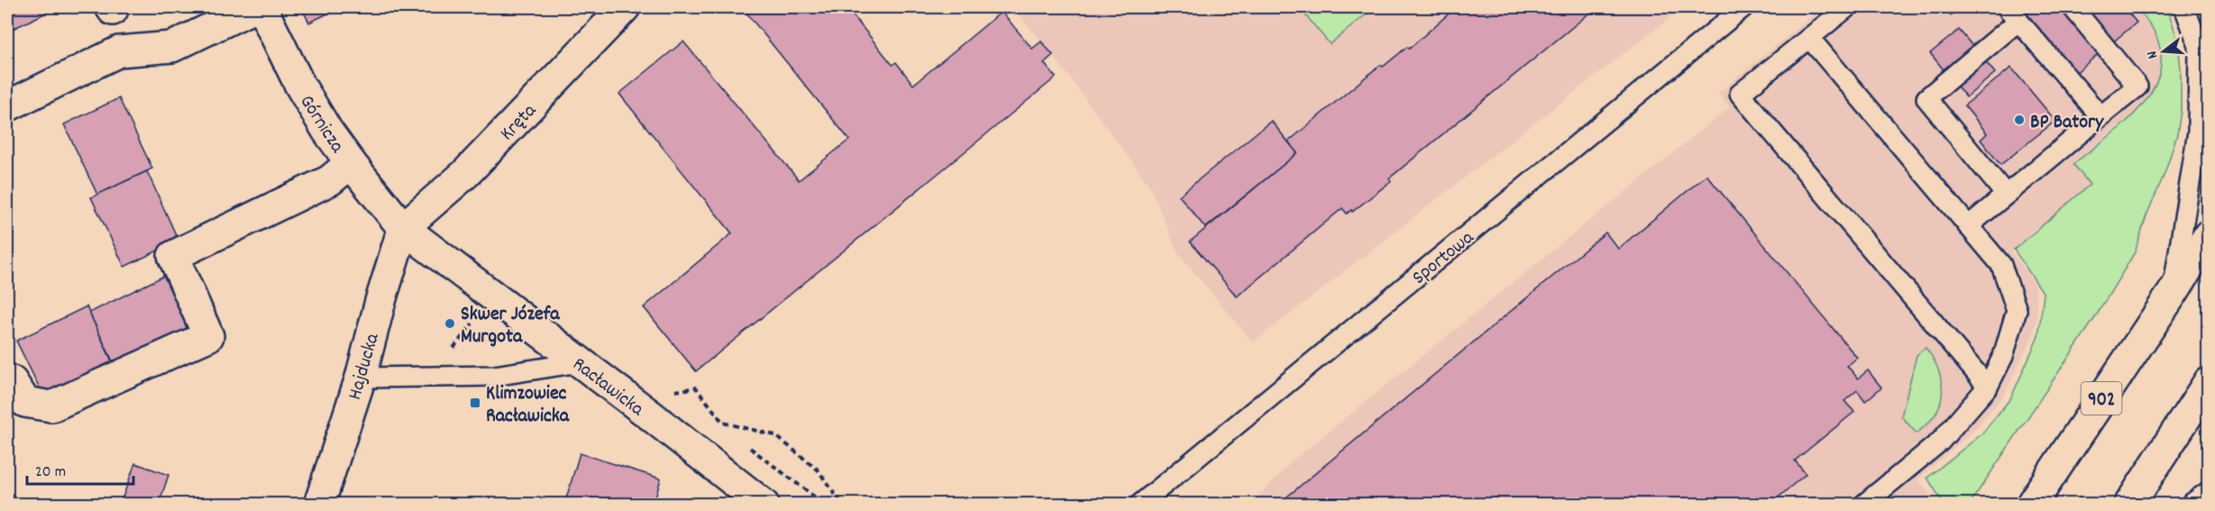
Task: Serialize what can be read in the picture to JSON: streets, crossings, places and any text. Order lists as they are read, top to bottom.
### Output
{
  "streets": {
    "street": [
      "Kręta",
      "Górnicza",
      "Hajducka",
      "Racławicka",
      "902"
    ],
    "lane": ["Sportowa"]
  },
  "crossings": [
    ["Kręta", "Górnicza"],
    ["Kręta", "Hajducka"],
    ["Kręta", "Racławicka"],
    ["Górnicza", "Hajducka"],
    ["Górnicza", "Racławicka"],
    ["Hajducka", "Racławicka"]
  ],
  "places": {
    "other": ["BP Batory", "Skwer Józefa Murgota"],
    "transit": ["Klimzowiec Racławicka"]
  },
  "scale_bar": "20 m",
  "north": "left"
}
